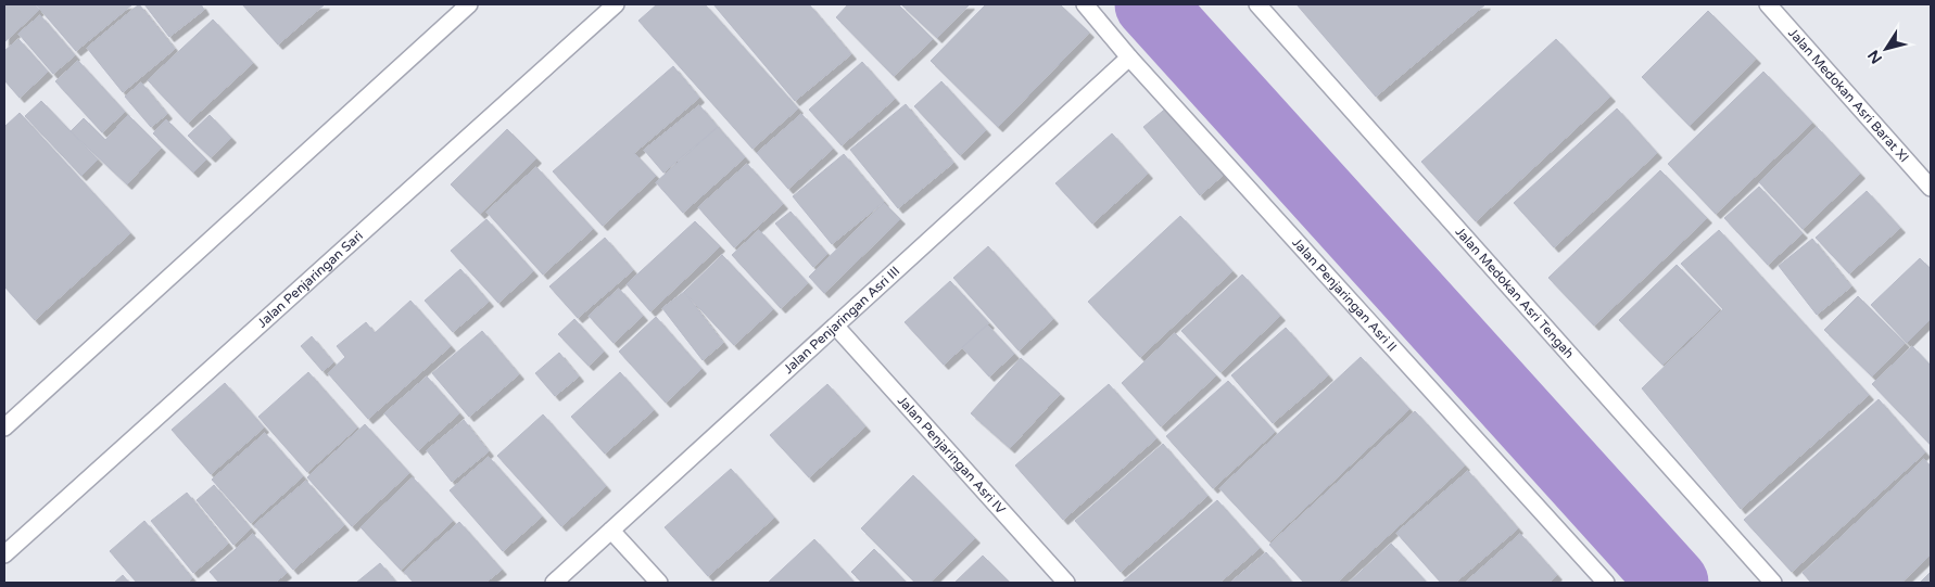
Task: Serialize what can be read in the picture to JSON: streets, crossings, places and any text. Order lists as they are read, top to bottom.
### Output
{
  "streets": {
    "street": [
      "Jalan Medokan Asri Barat XI",
      "Jalan Penjaringan Sari",
      "Jalan Medokan Asri Tengah",
      "Jalan Penjaringan Asri II",
      "Jalan Penjaringan Asri III",
      "Jalan Penjaringan Asri IV"
    ]
  },
  "crossings": [
    ["Jalan Penjaringan Asri II", "Jalan Penjaringan Asri III"],
    ["Jalan Penjaringan Asri III", "Jalan Penjaringan Asri IV"]
  ],
  "north": "bottom left"
}
